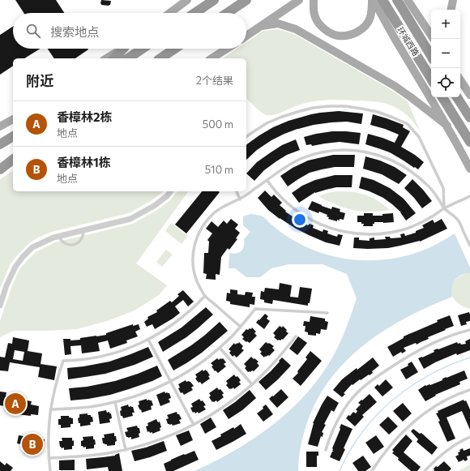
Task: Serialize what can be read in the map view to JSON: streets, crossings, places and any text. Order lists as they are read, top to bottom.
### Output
{
  "streets": {
    "highway": ["环城西路"]
  },
  "page": {
    "map_buttons": ["+", "−"],
    "search": "搜索地点",
    "heading": ["附近", "2个结果"],
    "list": [
      {
        "mark": "A",
        "name": "香樟林2栋",
        "note": "地点",
        "value": "500 m"
      },
      {
        "mark": "B",
        "name": "香樟林1栋",
        "note": "地点",
        "value": "510 m"
      }
    ],
    "pins": ["A", "B"]
  }
}
